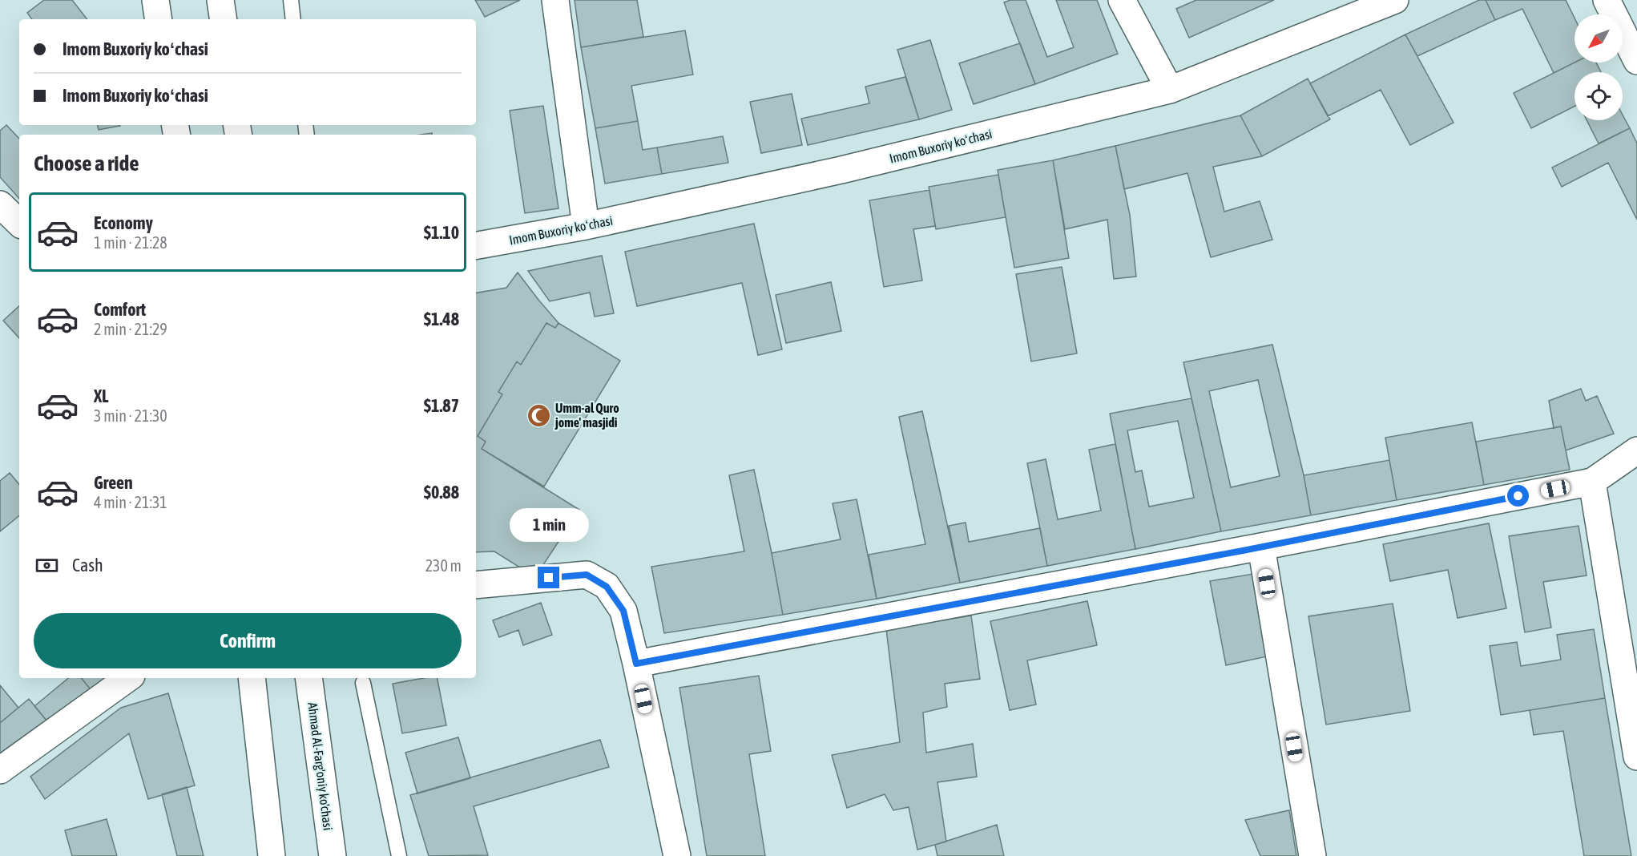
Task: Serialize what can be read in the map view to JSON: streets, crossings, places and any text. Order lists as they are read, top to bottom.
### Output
{
  "streets": {
    "main road": ["Imom Buxoriy koʻchasi", "Ahmad Al-Farg'oniy ko'chasi"]
  },
  "places": {
    "mosque": ["Umm-al Quro jome' masjidi"]
  },
  "north": "bottom left",
  "page": {
    "banner": ["Imom Buxoriy koʻchasi", "Imom Buxoriy koʻchasi"],
    "heading": "Choose a ride",
    "list": [
      {
        "name": "Economy",
        "note": "1 min · 21:28",
        "value": "$1.10"
      },
      {
        "name": "Comfort",
        "note": "2 min · 21:29",
        "value": "$1.48"
      },
      {
        "name": "XL",
        "note": "3 min · 21:30",
        "value": "$1.87"
      },
      {
        "name": "Green",
        "note": "4 min · 21:31",
        "value": "$0.88"
      }
    ],
    "bubble": "1 min",
    "pay": ["Cash", "230 m"],
    "buttons": "Confirm"
  }
}
